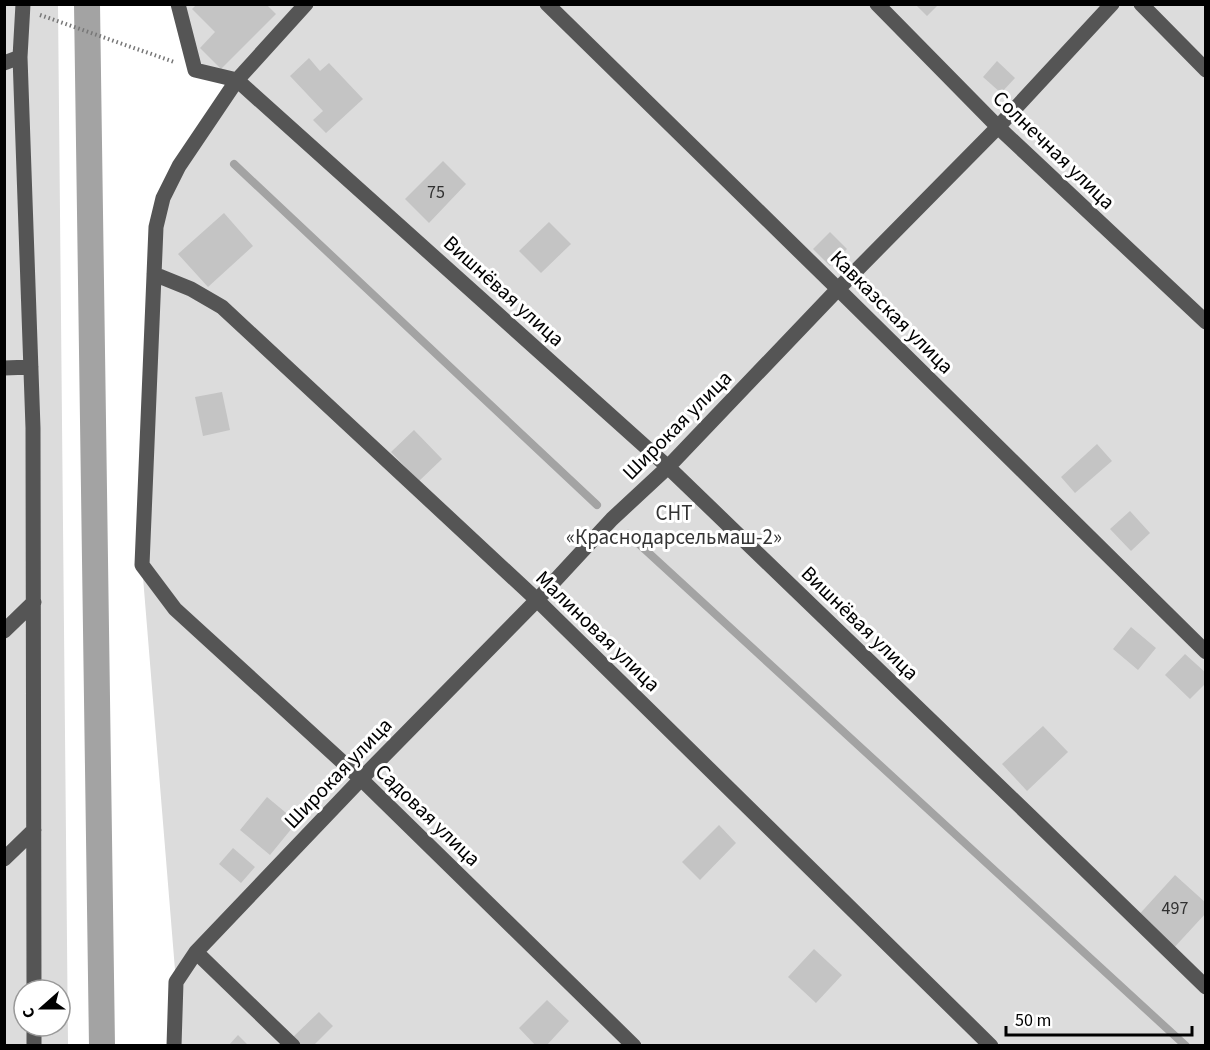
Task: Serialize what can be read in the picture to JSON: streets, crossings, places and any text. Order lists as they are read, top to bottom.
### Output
{
  "streets": {
    "street": [
      "Солнечная улица",
      "Вишнёвая улица",
      "Кавказская улица",
      "Широкая улица",
      "Малиновая улица",
      "Садовая улица"
    ]
  },
  "crossings": [
    ["Солнечная улица", "Широкая улица"],
    ["Вишнёвая улица", "Широкая улица"],
    ["Кавказская улица", "Широкая улица"],
    ["Широкая улица", "Малиновая улица"],
    ["Широкая улица", "Садовая улица"],
    ["Малиновая улица", "Садовая улица"]
  ],
  "parks": ["СНТ «Краснодарсельмаш-2»"],
  "house_numbers": ["75", "497"],
  "scale_bar": "50 m",
  "north": "left"
}
